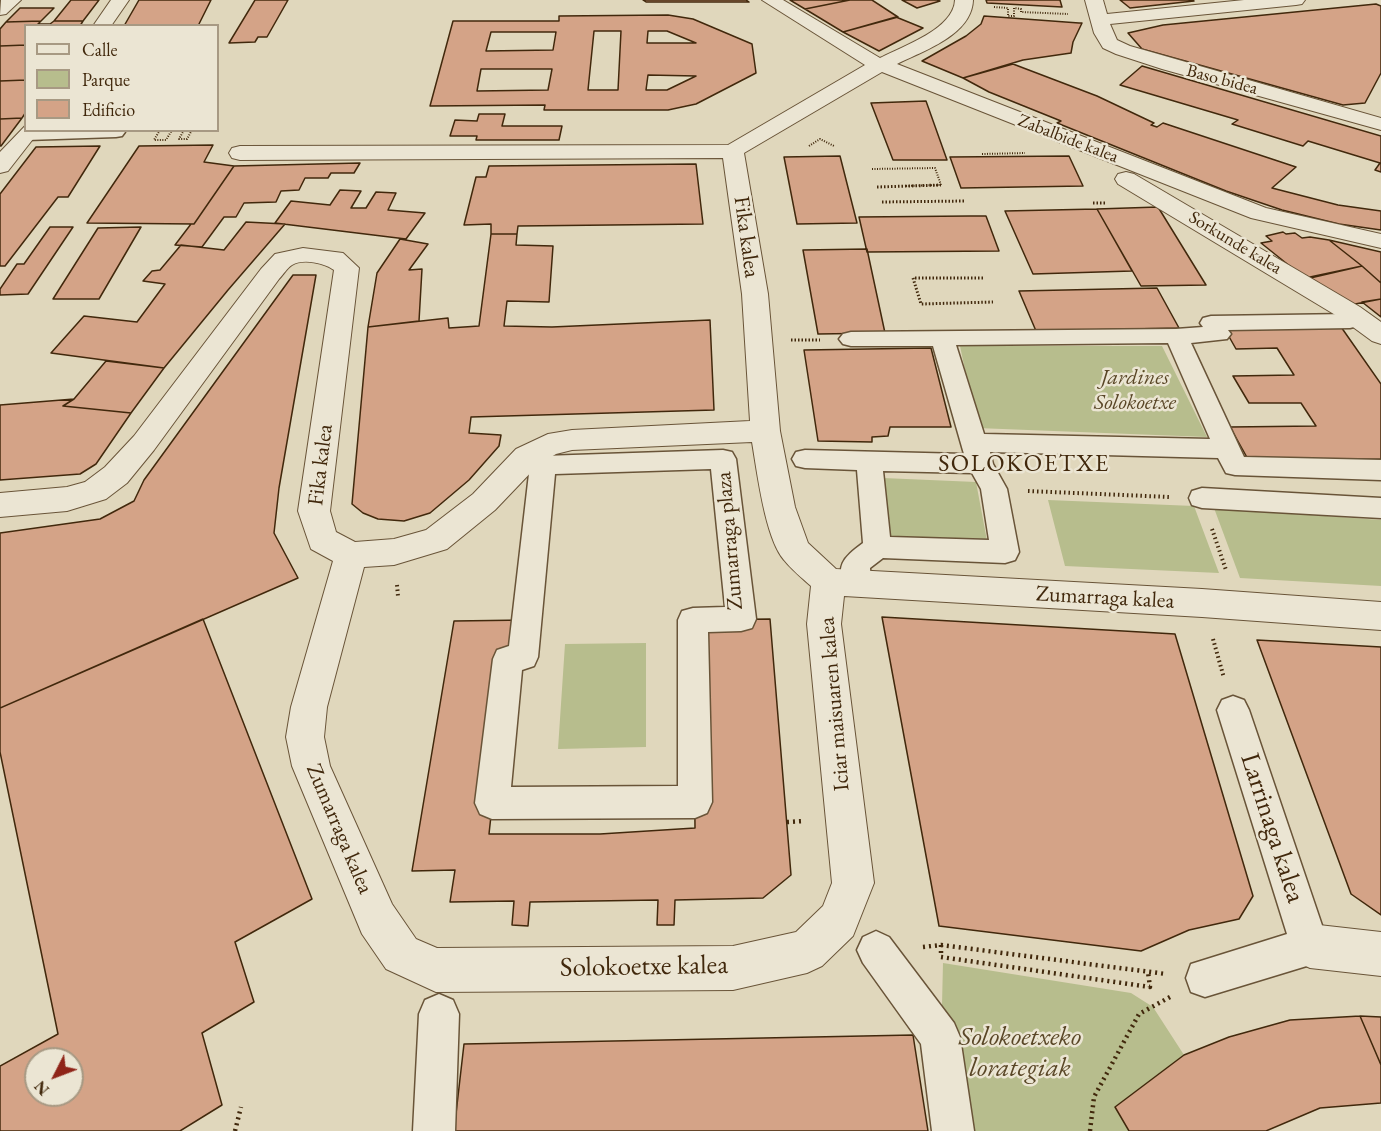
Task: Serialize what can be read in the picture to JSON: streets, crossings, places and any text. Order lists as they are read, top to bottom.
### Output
{
  "streets": {
    "street": [
      "Baso bidea",
      "Zabalbide kalea",
      "Fika kalea",
      "Sorkunde kalea",
      "Zumarraga plaza",
      "Zumarraga kalea",
      "Iciar maisuaren kalea",
      "Larrinaga kalea",
      "Solokoetxe kalea"
    ]
  },
  "crossings": [
    ["Zabalbide kalea", "Sorkunde kalea"],
    ["Fika kalea", "Zumarraga kalea"],
    ["Zumarraga kalea", "Iciar maisuaren kalea"],
    ["Zumarraga kalea", "Solokoetxe kalea"],
    ["Iciar maisuaren kalea", "Solokoetxe kalea"]
  ],
  "districts": ["SOLOKOETXE"],
  "parks": ["Jardines Solokoetxe", "Solokoetxeko lorategiak"],
  "legend": ["Calle", "Parque", "Edificio"],
  "north": "bottom left"
}
